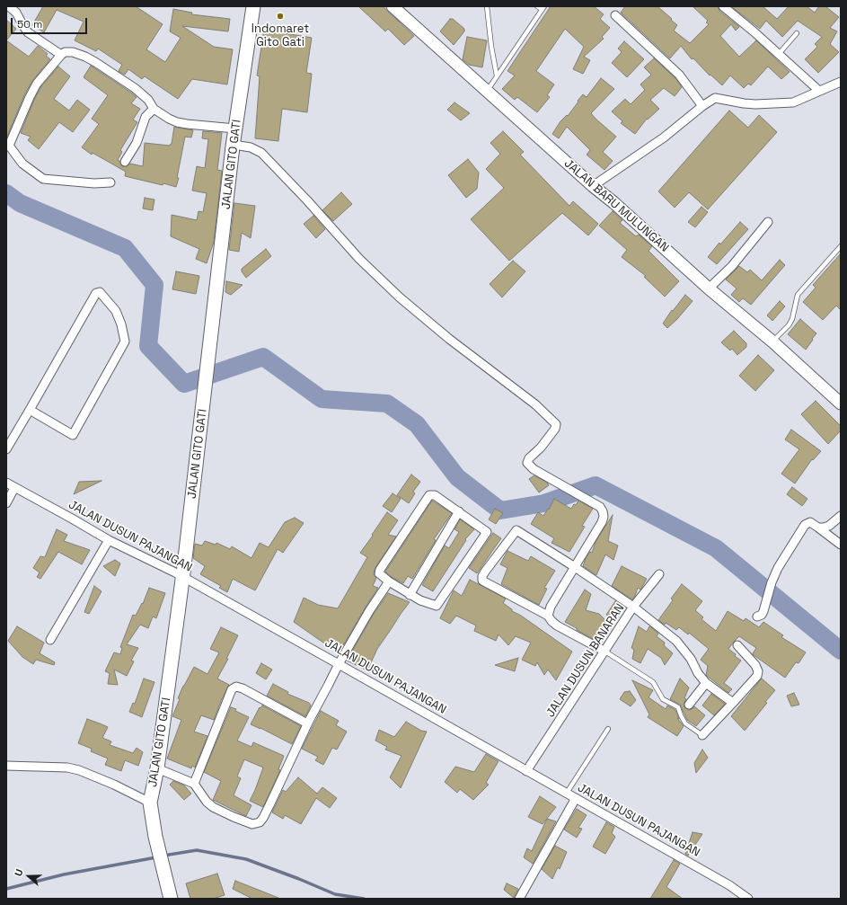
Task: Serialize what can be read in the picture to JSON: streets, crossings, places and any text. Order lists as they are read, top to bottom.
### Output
{
  "streets": {
    "main road": ["JALAN GITO GATI", "JALAN BARU MULUNGAN"],
    "street": ["JALAN DUSUN PAJANGAN", "JALAN DUSUN BANARAN"]
  },
  "crossings": [
    ["JALAN GITO GATI", "JALAN DUSUN PAJANGAN"],
    ["JALAN DUSUN PAJANGAN", "JALAN DUSUN BANARAN"]
  ],
  "places": ["Indomaret Gito Gati"],
  "scale_bar": "50 m",
  "north": "left"
}
